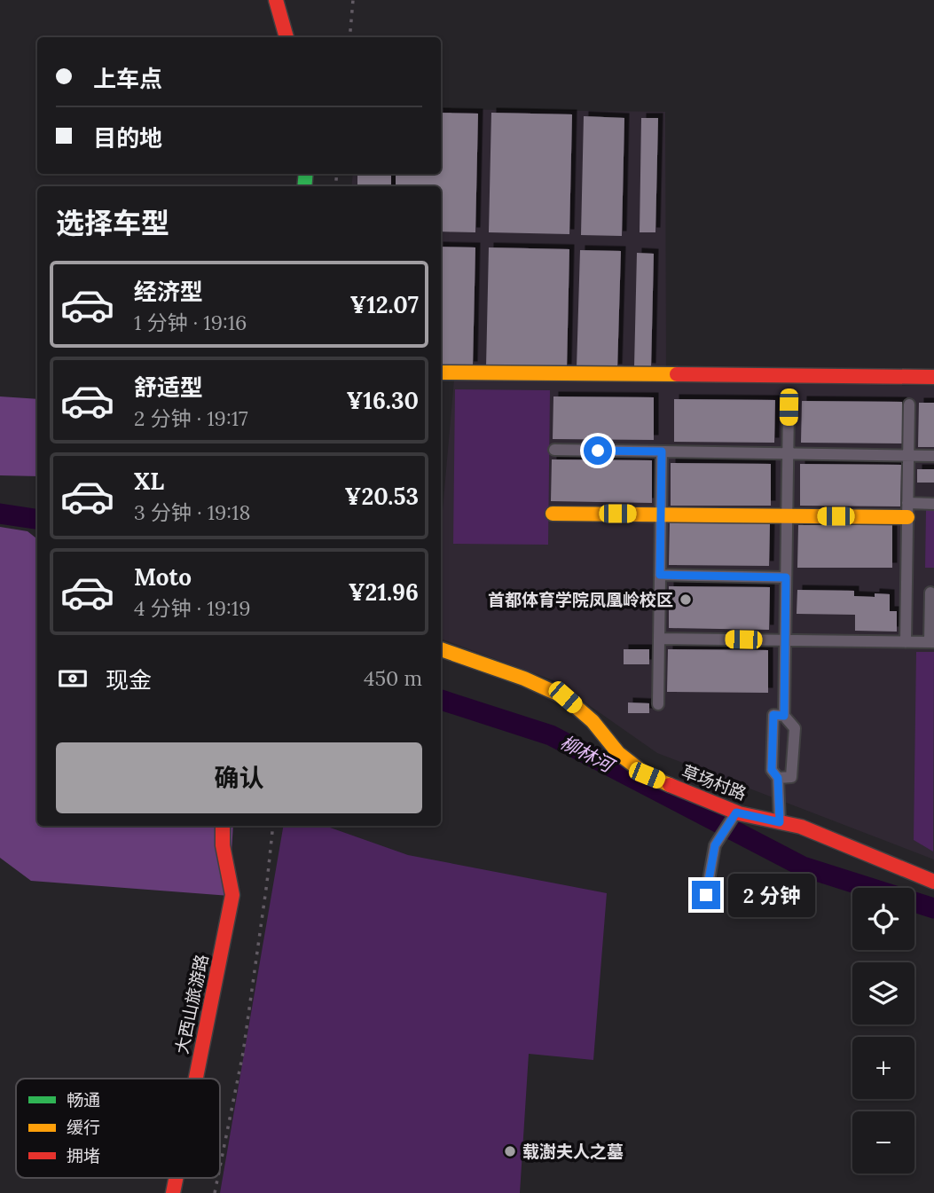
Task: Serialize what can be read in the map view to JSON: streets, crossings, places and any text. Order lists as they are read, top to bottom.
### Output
{
  "streets": {
    "street": ["草场村路", "大西山旅游路"]
  },
  "water": ["柳林河"],
  "places": ["首都体育学院凤凰岭校区", "载澍夫人之墓"],
  "legend": ["畅通", "缓行", "拥堵"],
  "page": {
    "banner": ["上车点", "目的地"],
    "heading": "选择车型",
    "list": [
      {
        "name": "经济型",
        "note": "1 分钟 · 19:16",
        "value": "¥12.07"
      },
      {
        "name": "舒适型",
        "note": "2 分钟 · 19:17",
        "value": "¥16.30"
      },
      {
        "name": "XL",
        "note": "3 分钟 · 19:18",
        "value": "¥20.53"
      },
      {
        "name": "Moto",
        "note": "4 分钟 · 19:19",
        "value": "¥21.96"
      }
    ],
    "pay": ["现金", "450 m"],
    "buttons": "确认",
    "bubble": "2 分钟",
    "map_buttons": ["+", "−"]
  }
}
